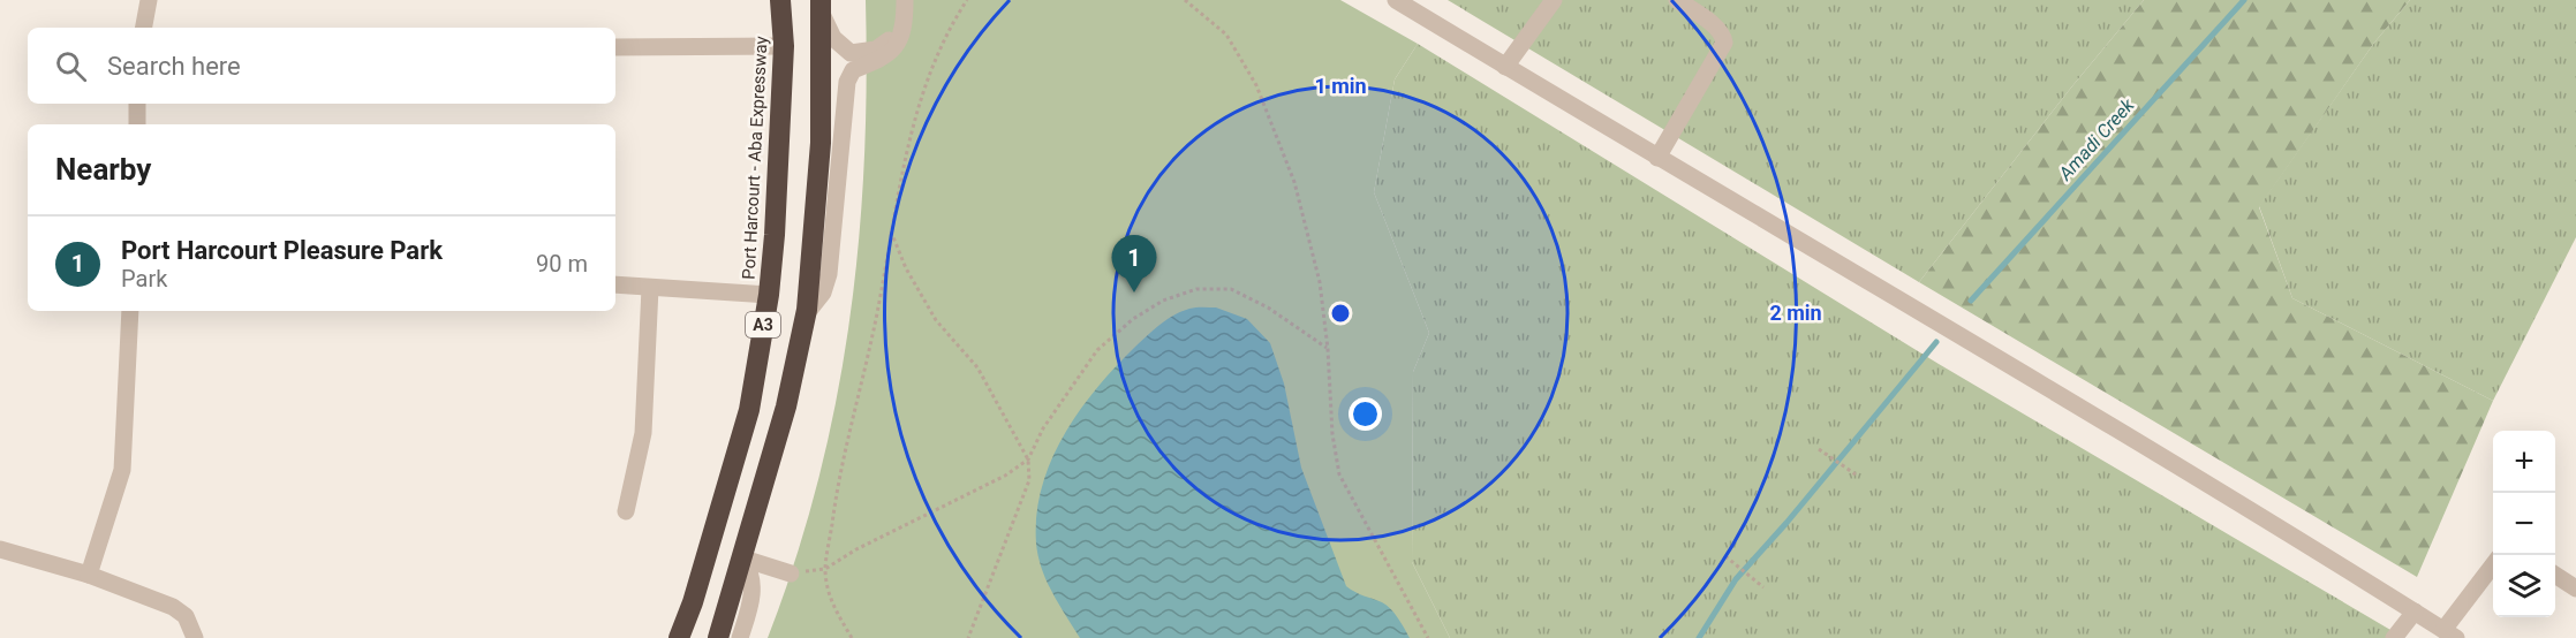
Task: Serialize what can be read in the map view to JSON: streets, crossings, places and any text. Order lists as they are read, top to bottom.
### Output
{
  "streets": {
    "highway": ["Port Harcourt - Aba Expressway", "A3"]
  },
  "water": ["Amadi Creek"],
  "page": {
    "search": "Search here",
    "heading": "Nearby",
    "list": [
      {
        "mark": "1",
        "name": "Port Harcourt Pleasure Park",
        "note": "Park",
        "value": "90 m"
      }
    ],
    "pins": "1",
    "map_buttons": ["+", "−"]
  },
  "rings": ["1 min", "2 min"]
}
